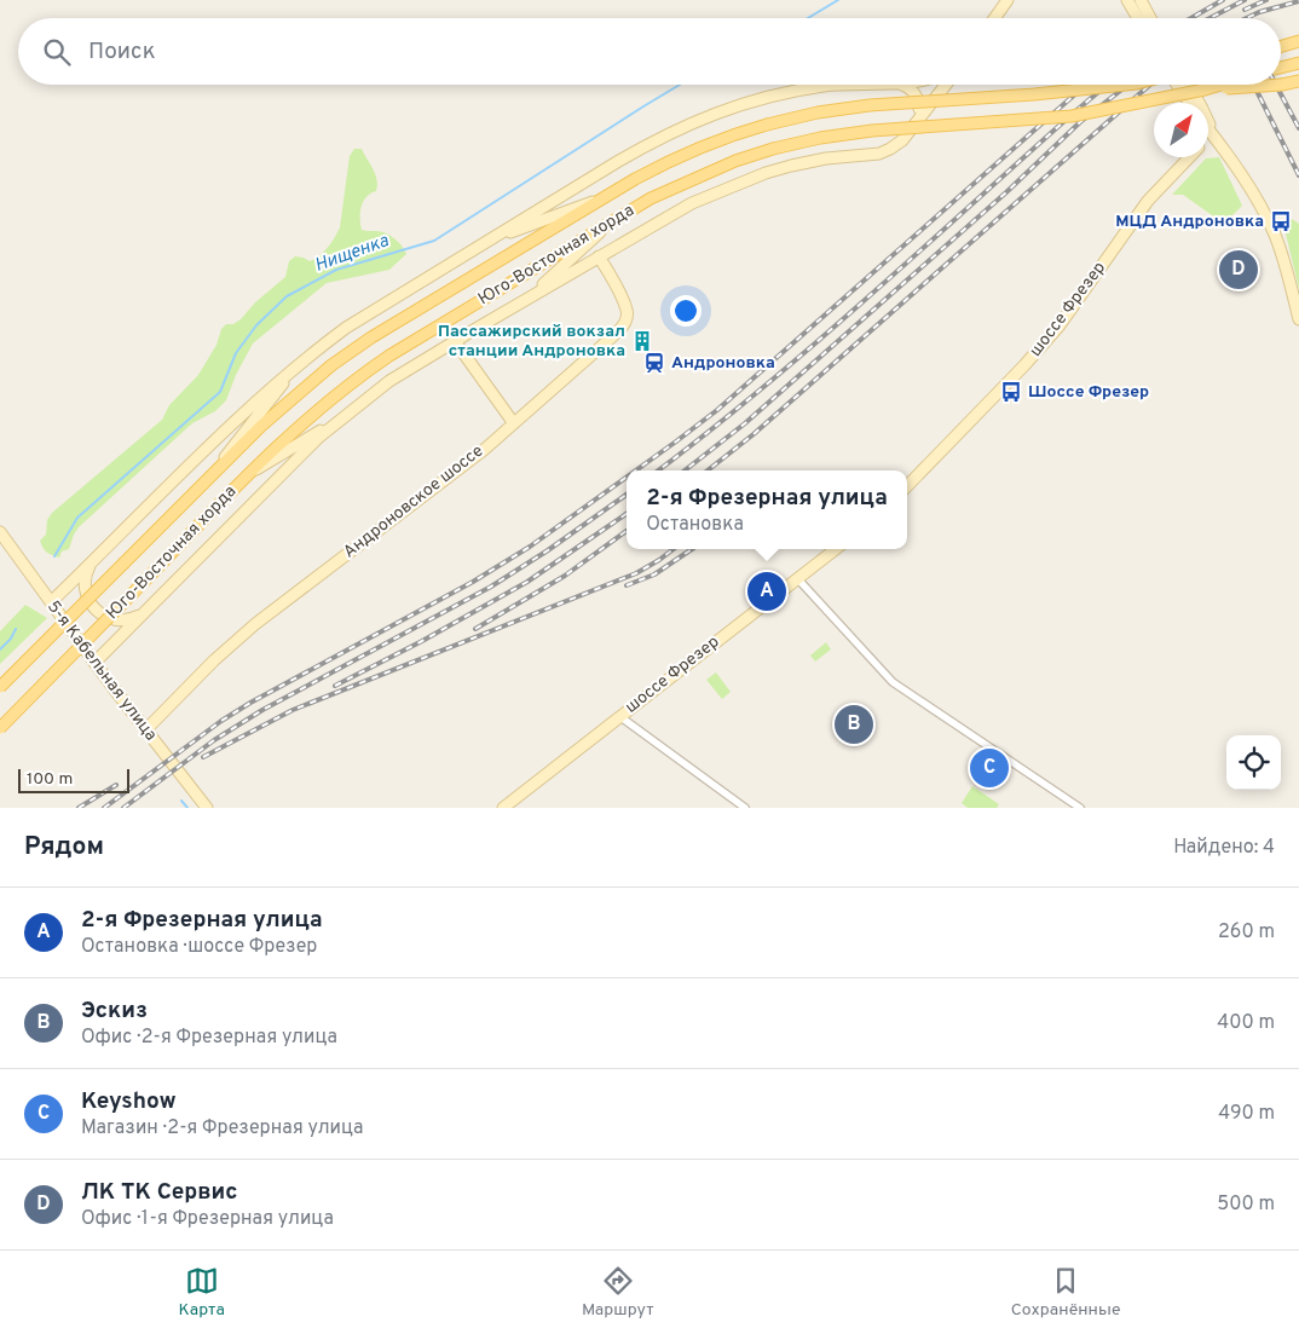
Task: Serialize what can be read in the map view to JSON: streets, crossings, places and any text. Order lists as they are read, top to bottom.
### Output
{
  "streets": {
    "main road": ["Юго-Восточная хорда"],
    "street": ["шоссе Фрезер", "Андроновское шоссе", "5-я Кабельная улица"]
  },
  "crossings": [
    ["Андроновское шоссе", "5-я Кабельная улица"]
  ],
  "water": ["Нищенка"],
  "places": {
    "bus stop": ["МЦД Андроновка", "Шоссе Фрезер"],
    "building": ["Пассажирский вокзал станции Андроновка"],
    "station": ["Андроновка"]
  },
  "scale_bar": "100 m",
  "north": "top right",
  "page": {
    "search": "Поиск",
    "pins": [
      "D",
      "A",
      "B",
      "C"
    ],
    "popup": ["2-я Фрезерная улица", "Остановка"],
    "scale": "100 m",
    "heading": ["Рядом", "Найдено: 4"],
    "list": [
      {
        "mark": "A",
        "name": "2-я Фрезерная улица",
        "note": "Остановка · шоссе Фрезер",
        "value": "260 m"
      },
      {
        "mark": "B",
        "name": "Эскиз",
        "note": "Офис · 2-я Фрезерная улица",
        "value": "400 m"
      },
      {
        "mark": "C",
        "name": "Keyshow",
        "note": "Магазин · 2-я Фрезерная улица",
        "value": "490 m"
      },
      {
        "mark": "D",
        "name": "ЛК ТК Сервис",
        "note": "Офис · 1-я Фрезерная улица",
        "value": "500 m"
      }
    ],
    "nav": ["Карта", "Маршрут", "Сохранённые"]
  }
}
